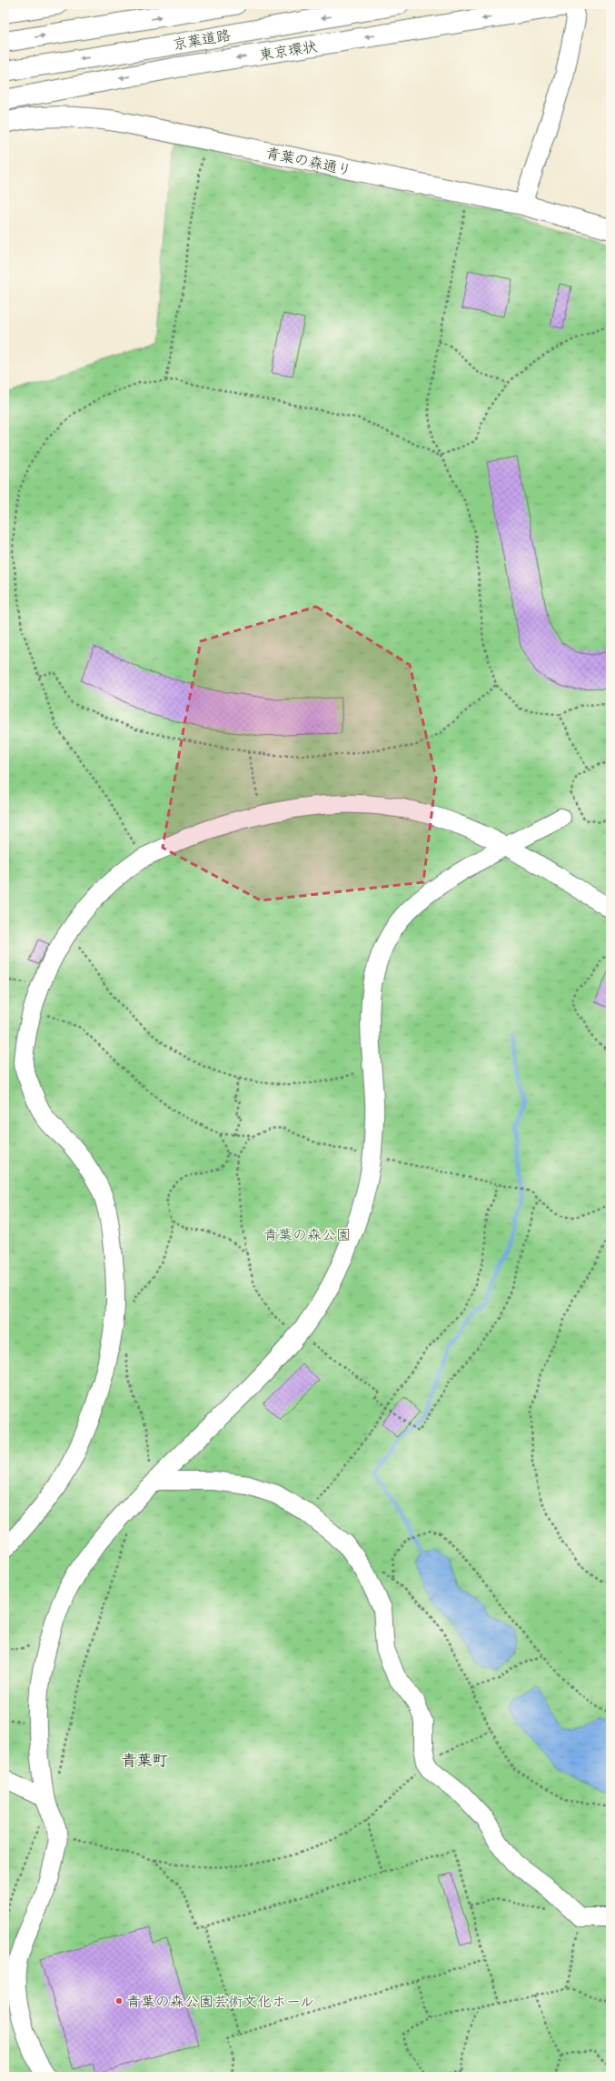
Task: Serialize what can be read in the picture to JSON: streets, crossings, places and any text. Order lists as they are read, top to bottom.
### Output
{
  "streets": {
    "main road": ["京葉道路", "東京環状", "青葉の森通り"]
  },
  "one_way": ["東京環状"],
  "districts": ["青葉町"],
  "parks": ["青葉の森公園"],
  "places": ["青葉の森公園芸術文化ホール"]
}
